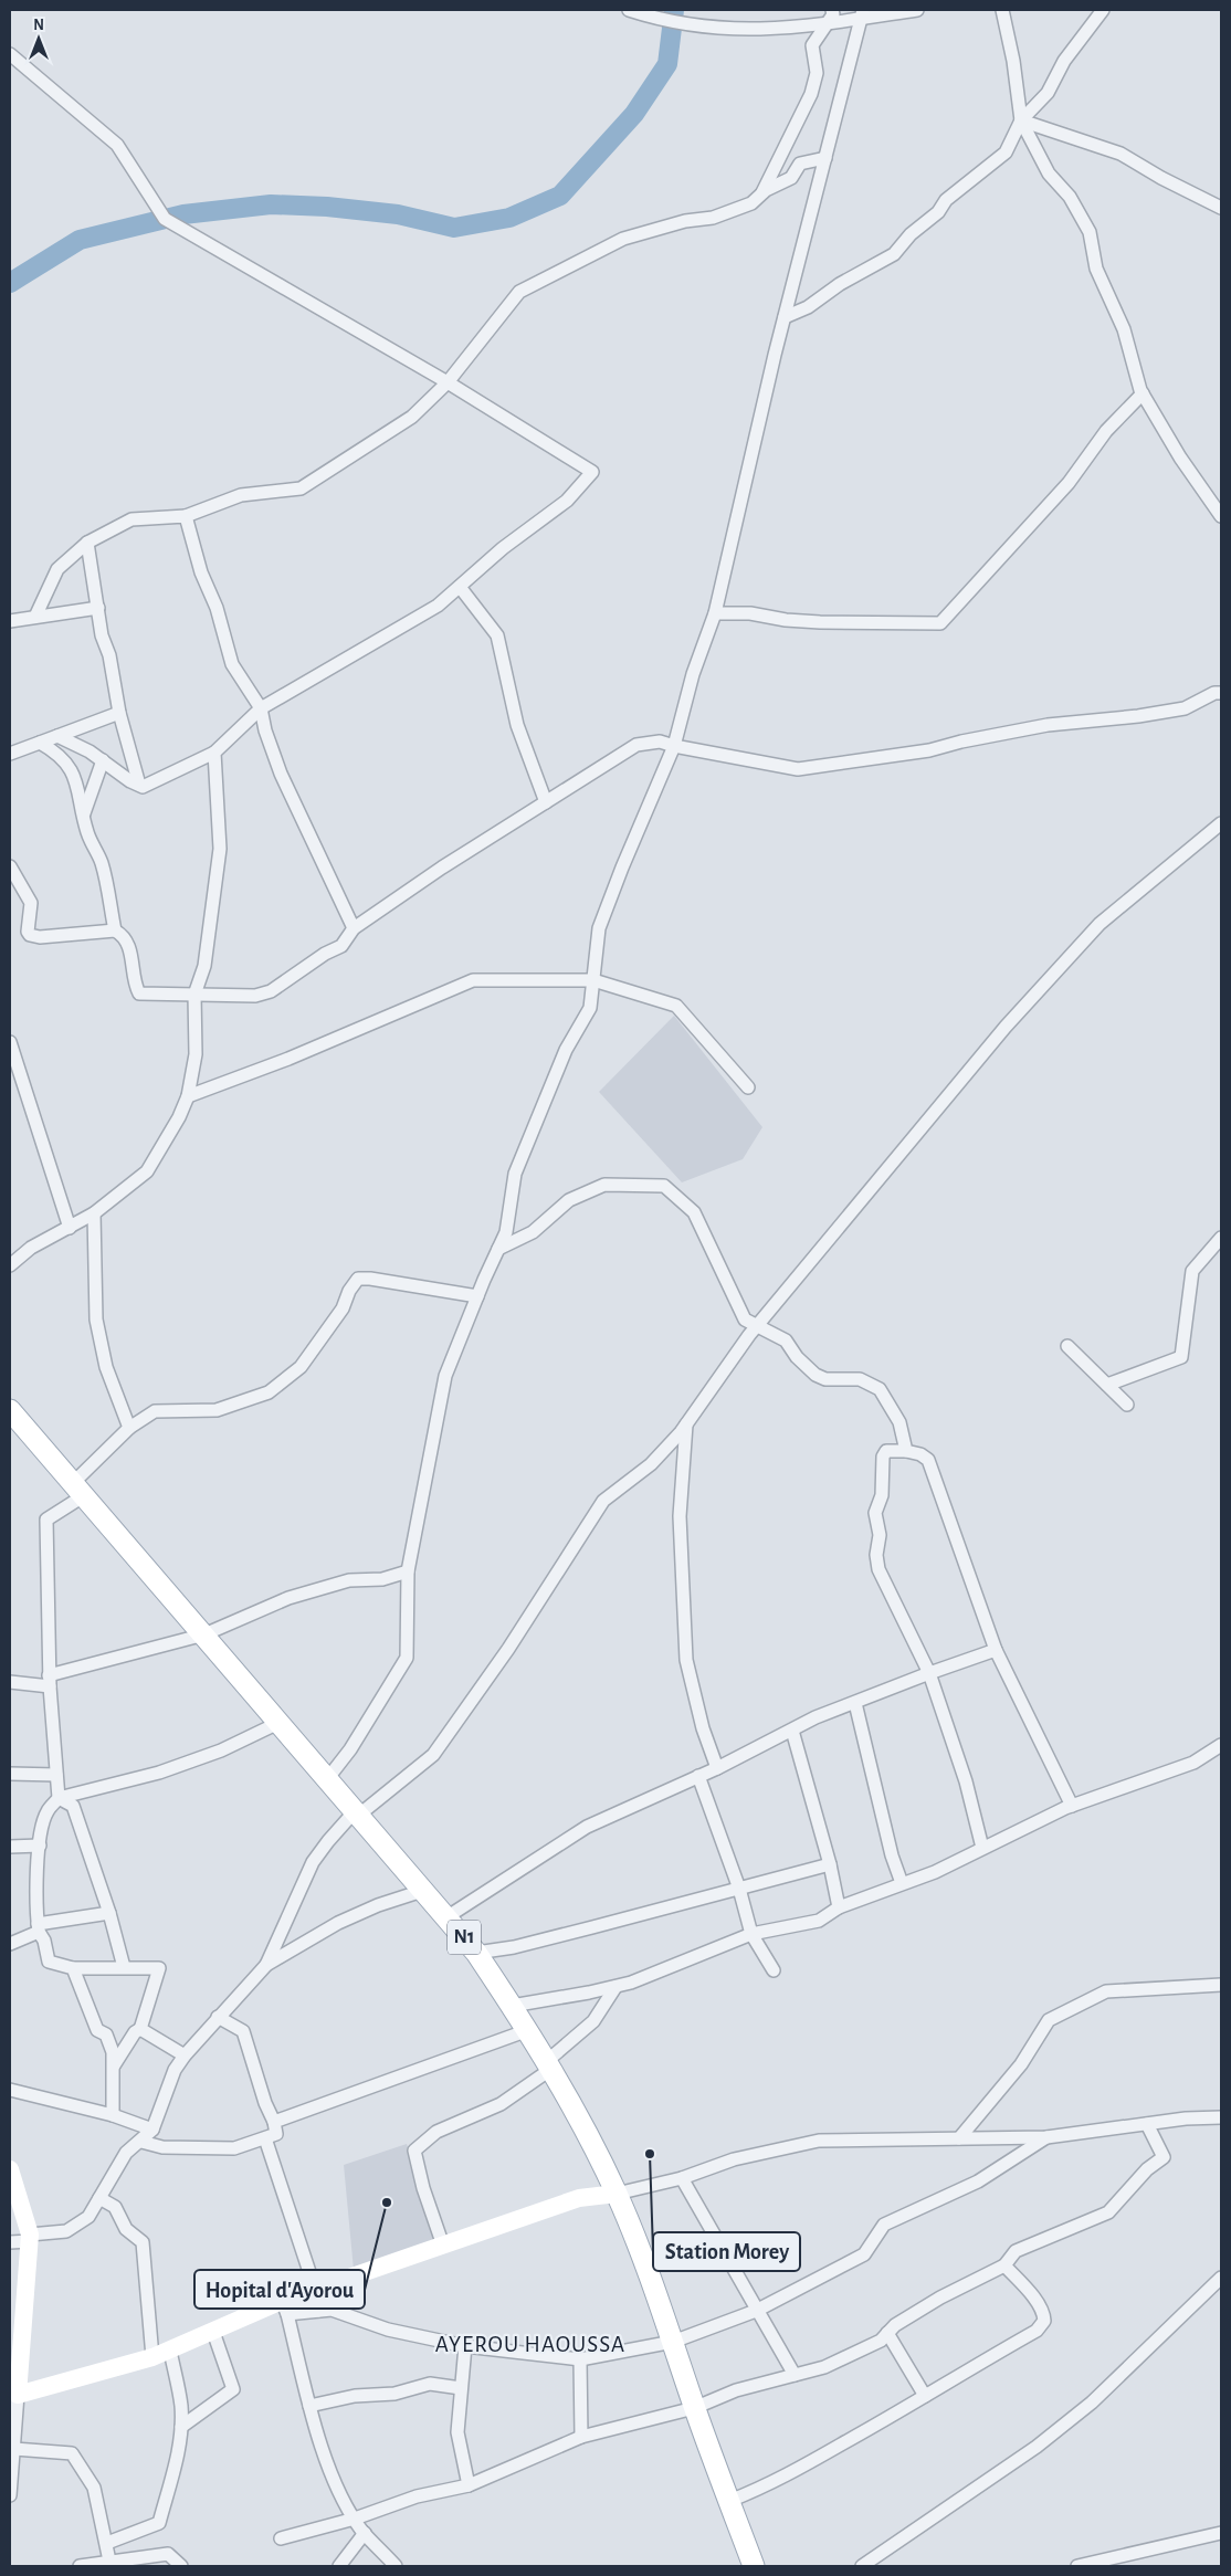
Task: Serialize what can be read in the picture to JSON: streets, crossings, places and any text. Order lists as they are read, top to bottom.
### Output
{
  "streets": {
    "main road": ["N1"]
  },
  "districts": ["AYEROU HAOUSSA"],
  "places": ["Station Morey", "Hopital d'Ayorou"],
  "north": "top"
}
